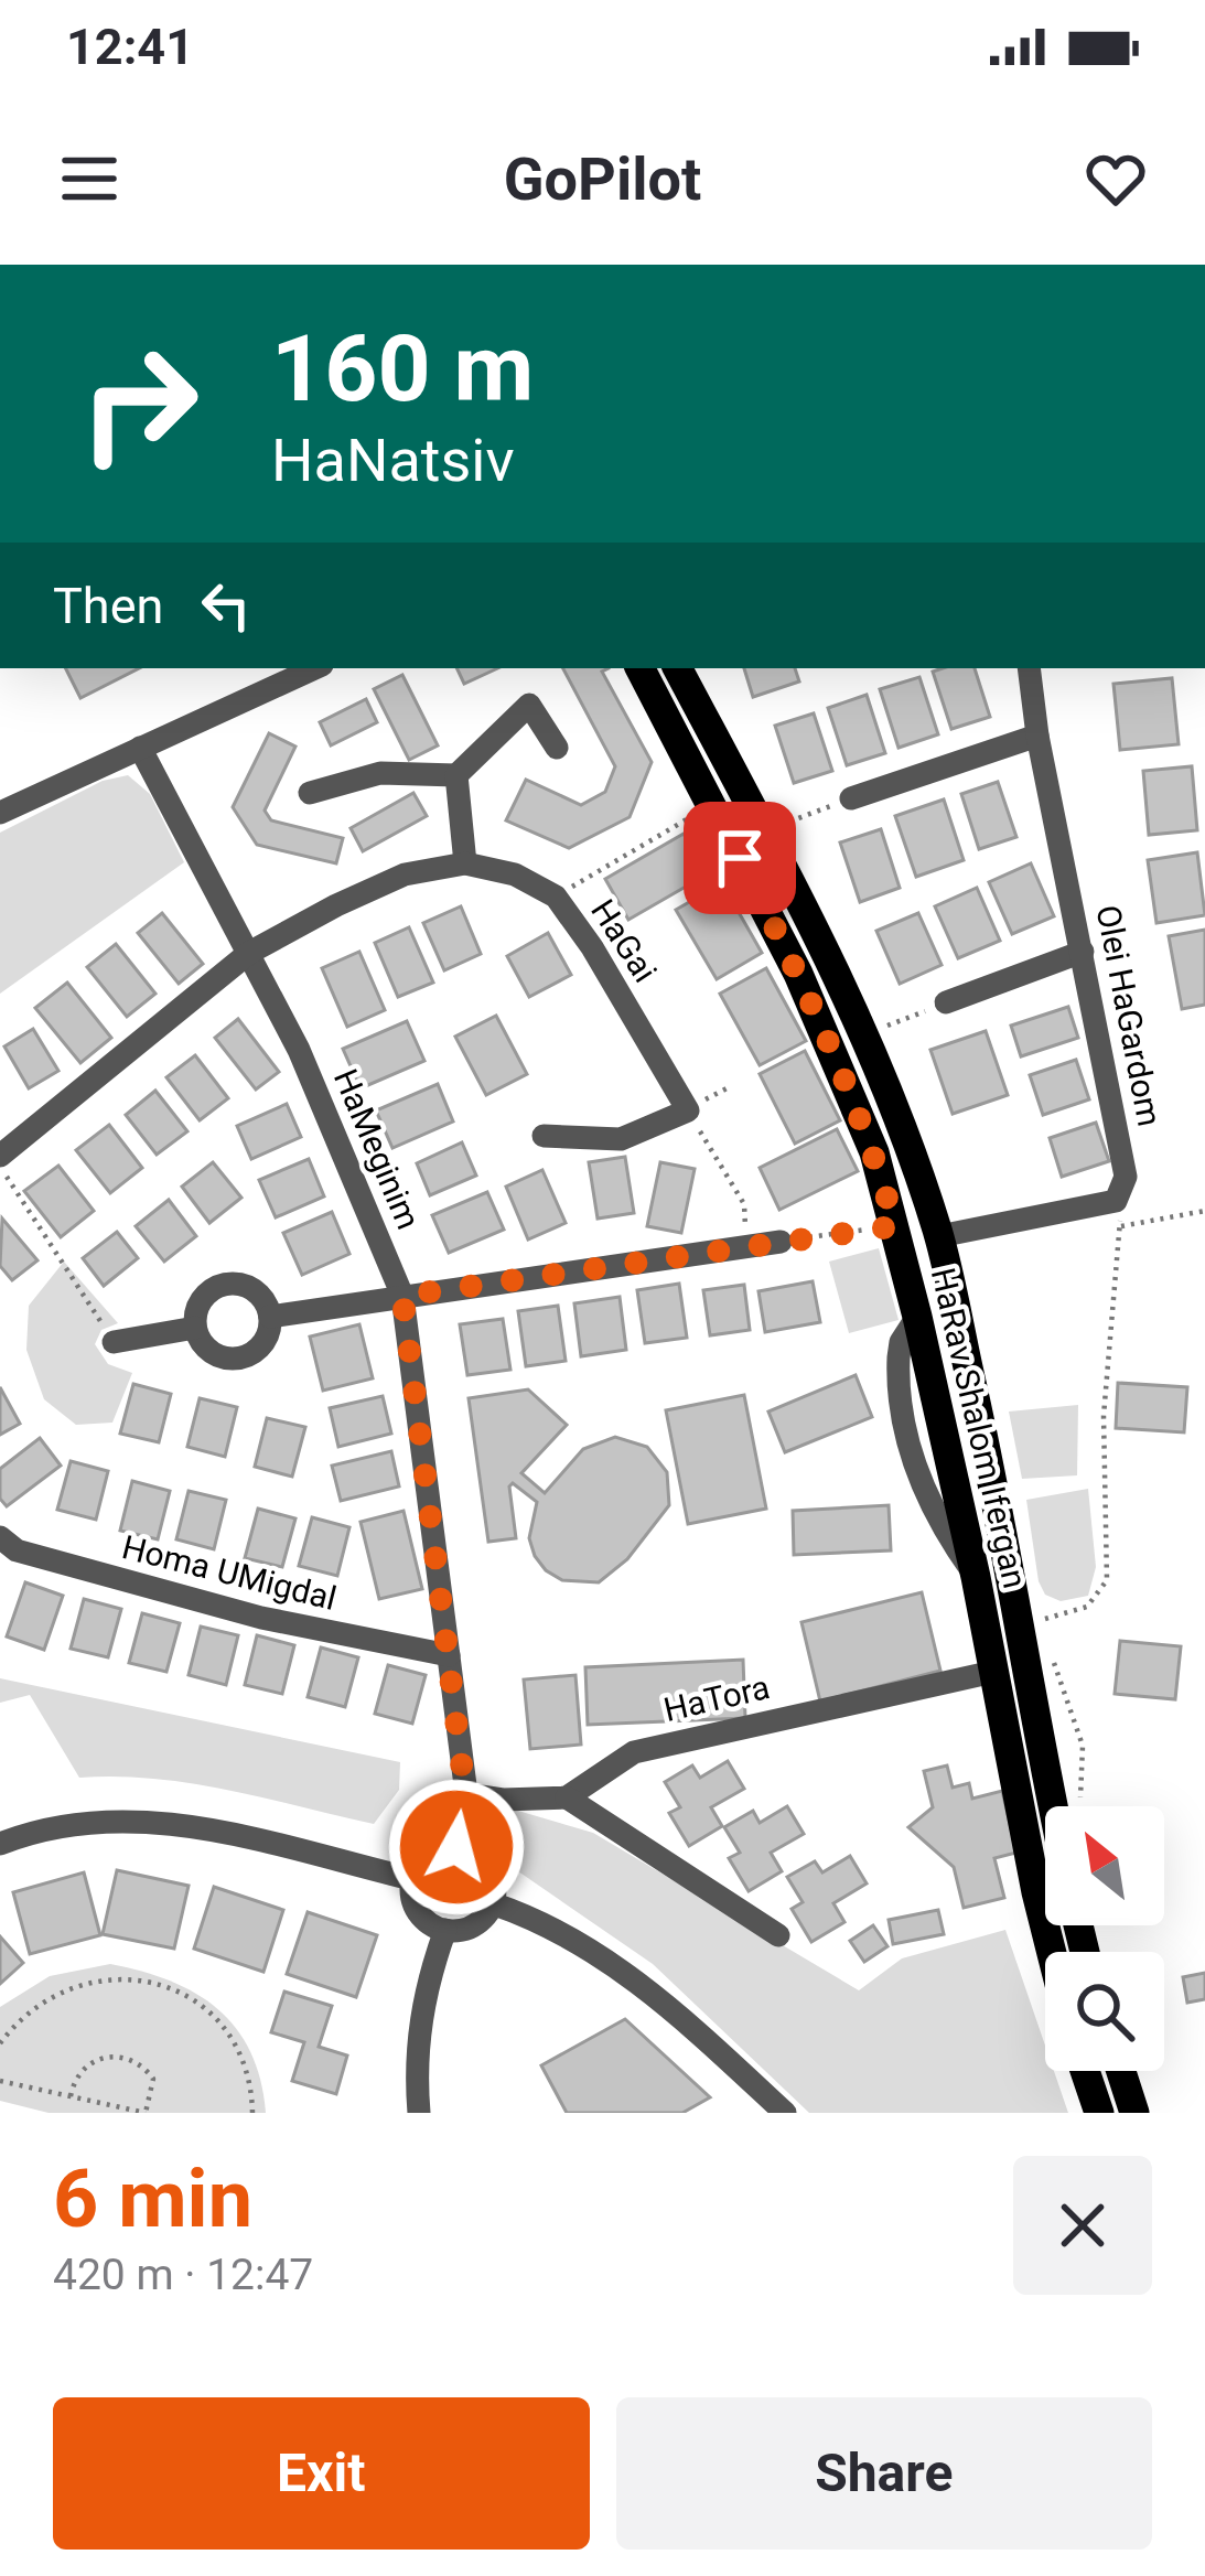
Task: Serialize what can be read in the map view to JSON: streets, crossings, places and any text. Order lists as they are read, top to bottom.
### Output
{
  "streets": {
    "main road": ["HaRav Shalom Ifergan"],
    "street": [
      "HaGai",
      "Olei HaGardom",
      "HaMeginim",
      "Homa UMigdal",
      "HaTora"
    ]
  },
  "crossings": [
    ["HaGai", "HaMeginim"],
    ["HaMeginim", "Homa UMigdal"],
    ["HaRav Shalom Ifergan", "HaTora"]
  ],
  "north": "top left",
  "page": {
    "status": "12:41",
    "header": "GoPilot",
    "turn": ["160 m", "HaNatsiv"],
    "then": "Then",
    "heading": ["6 min", "420 m · 12:47"],
    "buttons": ["Exit", "Share"]
  }
}
